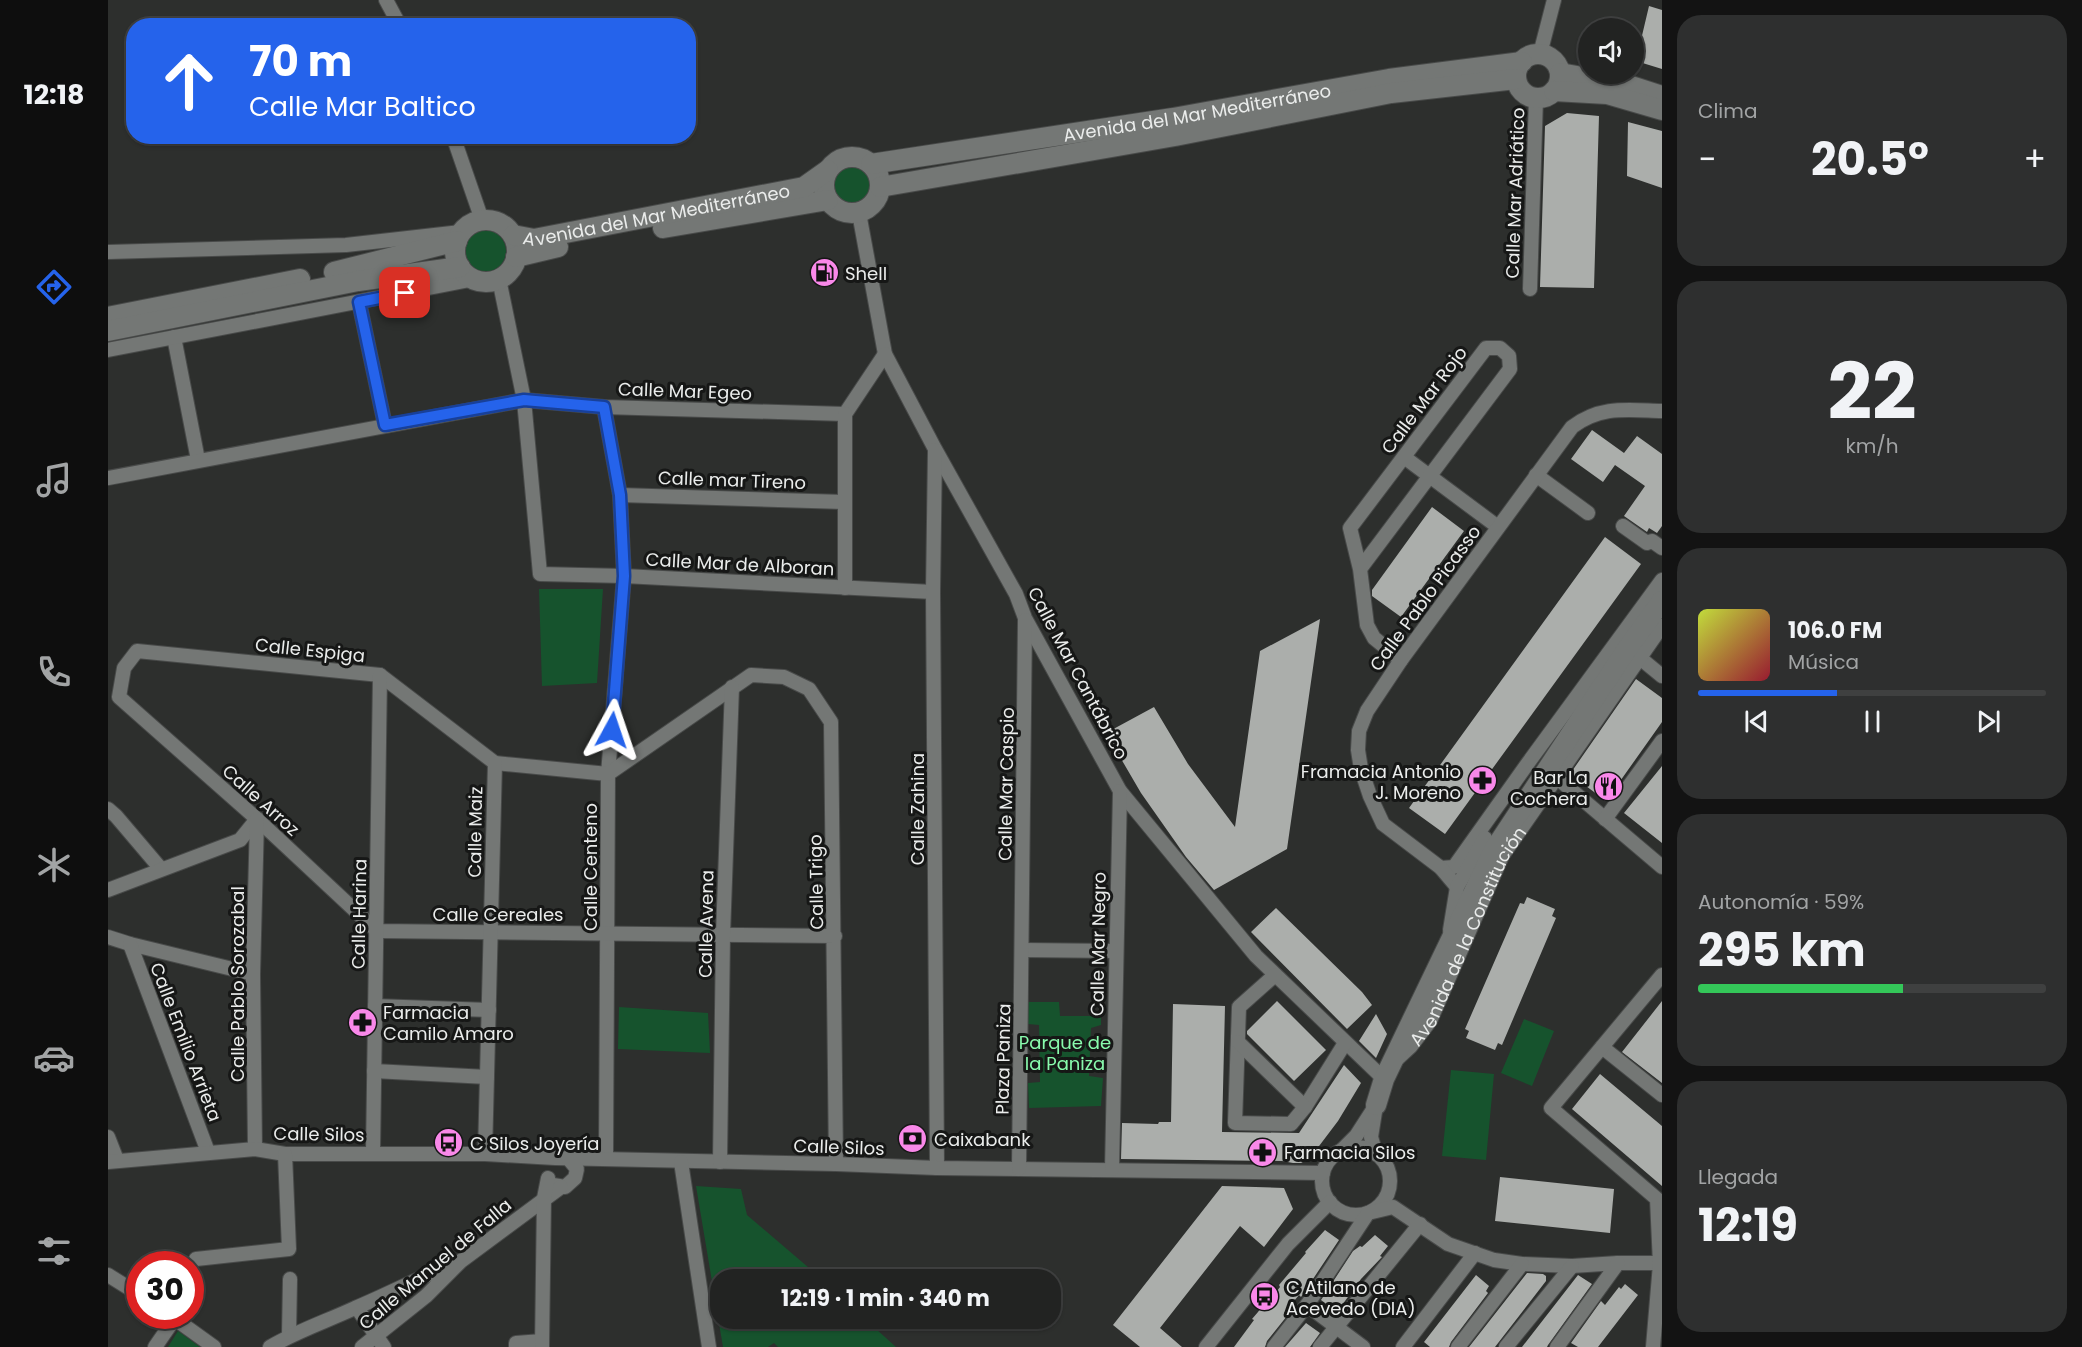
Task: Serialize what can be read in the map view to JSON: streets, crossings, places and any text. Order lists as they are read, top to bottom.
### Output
{
  "streets": {
    "main road": ["Avenida del Mar Mediterráneo", "Avenida de la Constitución"],
    "street": [
      "Calle Mar Adriático",
      "Calle Mar Egeo",
      "Calle Mar Rojo",
      "Calle mar Tireno",
      "Calle Mar de Alboran",
      "Calle Pablo Picasso",
      "Calle Espiga",
      "Calle Mar Cantábrico",
      "Calle Mar Caspio",
      "Calle Arroz",
      "Calle Zahina",
      "Calle Maiz",
      "Calle Centeno",
      "Calle Trigo",
      "Calle Harina",
      "Calle Cereales",
      "Calle Avena",
      "Calle Mar Negro",
      "Calle Pablo Sorozabal",
      "Calle Emilio Arrieta",
      "Plaza Paniza",
      "Calle Silos",
      "Calle Manuel de Falla"
    ]
  },
  "crossings": [
    ["Avenida del Mar Mediterráneo", "Calle Mar Cantábrico"],
    ["Calle Mar Egeo", "Calle Mar de Alboran"],
    ["Calle Mar Egeo", "Calle Centeno"],
    ["Calle Mar Rojo", "Calle Pablo Picasso"],
    ["Calle mar Tireno", "Calle Centeno"],
    ["Calle Mar de Alboran", "Calle Zahina"],
    ["Calle Mar de Alboran", "Calle Centeno"],
    ["Calle Pablo Picasso", "Avenida de la Constitución"],
    ["Calle Espiga", "Calle Arroz"],
    ["Calle Espiga", "Calle Maiz"],
    ["Calle Espiga", "Calle Harina"],
    ["Calle Mar Cantábrico", "Calle Mar Caspio"],
    ["Calle Mar Cantábrico", "Calle Zahina"],
    ["Calle Mar Cantábrico", "Avenida de la Constitución"],
    ["Calle Mar Cantábrico", "Calle Mar Negro"],
    ["Calle Mar Caspio", "Plaza Paniza"],
    ["Calle Arroz", "Calle Harina"],
    ["Calle Arroz", "Calle Cereales"],
    ["Calle Arroz", "Calle Pablo Sorozabal"],
    ["Calle Zahina", "Calle Silos"],
    ["Calle Maiz", "Calle Cereales"],
    ["Calle Maiz", "Calle Silos"],
    ["Calle Centeno", "Calle Trigo"],
    ["Calle Centeno", "Calle Cereales"],
    ["Calle Centeno", "Calle Silos"],
    ["Calle Trigo", "Calle Cereales"],
    ["Calle Trigo", "Calle Avena"],
    ["Calle Trigo", "Calle Silos"],
    ["Calle Harina", "Calle Cereales"],
    ["Calle Harina", "Calle Silos"],
    ["Calle Cereales", "Calle Avena"],
    ["Calle Avena", "Calle Silos"],
    ["Avenida de la Constitución", "Calle Silos"],
    ["Calle Mar Negro", "Calle Silos"],
    ["Calle Pablo Sorozabal", "Calle Silos"],
    ["Calle Emilio Arrieta", "Calle Silos"],
    ["Plaza Paniza", "Calle Silos"]
  ],
  "parks": ["Parque de la Paniza"],
  "places": {
    "fuel station": ["Shell"],
    "pharmacy": ["Framacia Antonio J. Moreno", "Farmacia Camilo Amaro", "Farmacia Silos"],
    "restaurant": ["Bar La Cochera"],
    "bank": ["Caixabank"],
    "bus stop": ["C Silos Joyería", "C Atilano de Acevedo (DIA)"]
  },
  "page": {
    "tabs": "12:18",
    "tile": [
      "Clima",
      ["22", "km/h"],
      ["Autonomía · 59%", "295 km"],
      ["Llegada", "12:19"]
    ],
    "turn": ["70 m", "Calle Mar Baltico"],
    "heat": ["−", "20.5°", "+"],
    "song": ["106.0 FM", "Música"],
    "limit": "30",
    "trip": "12:19 · 1 min · 340 m"
  }
}
